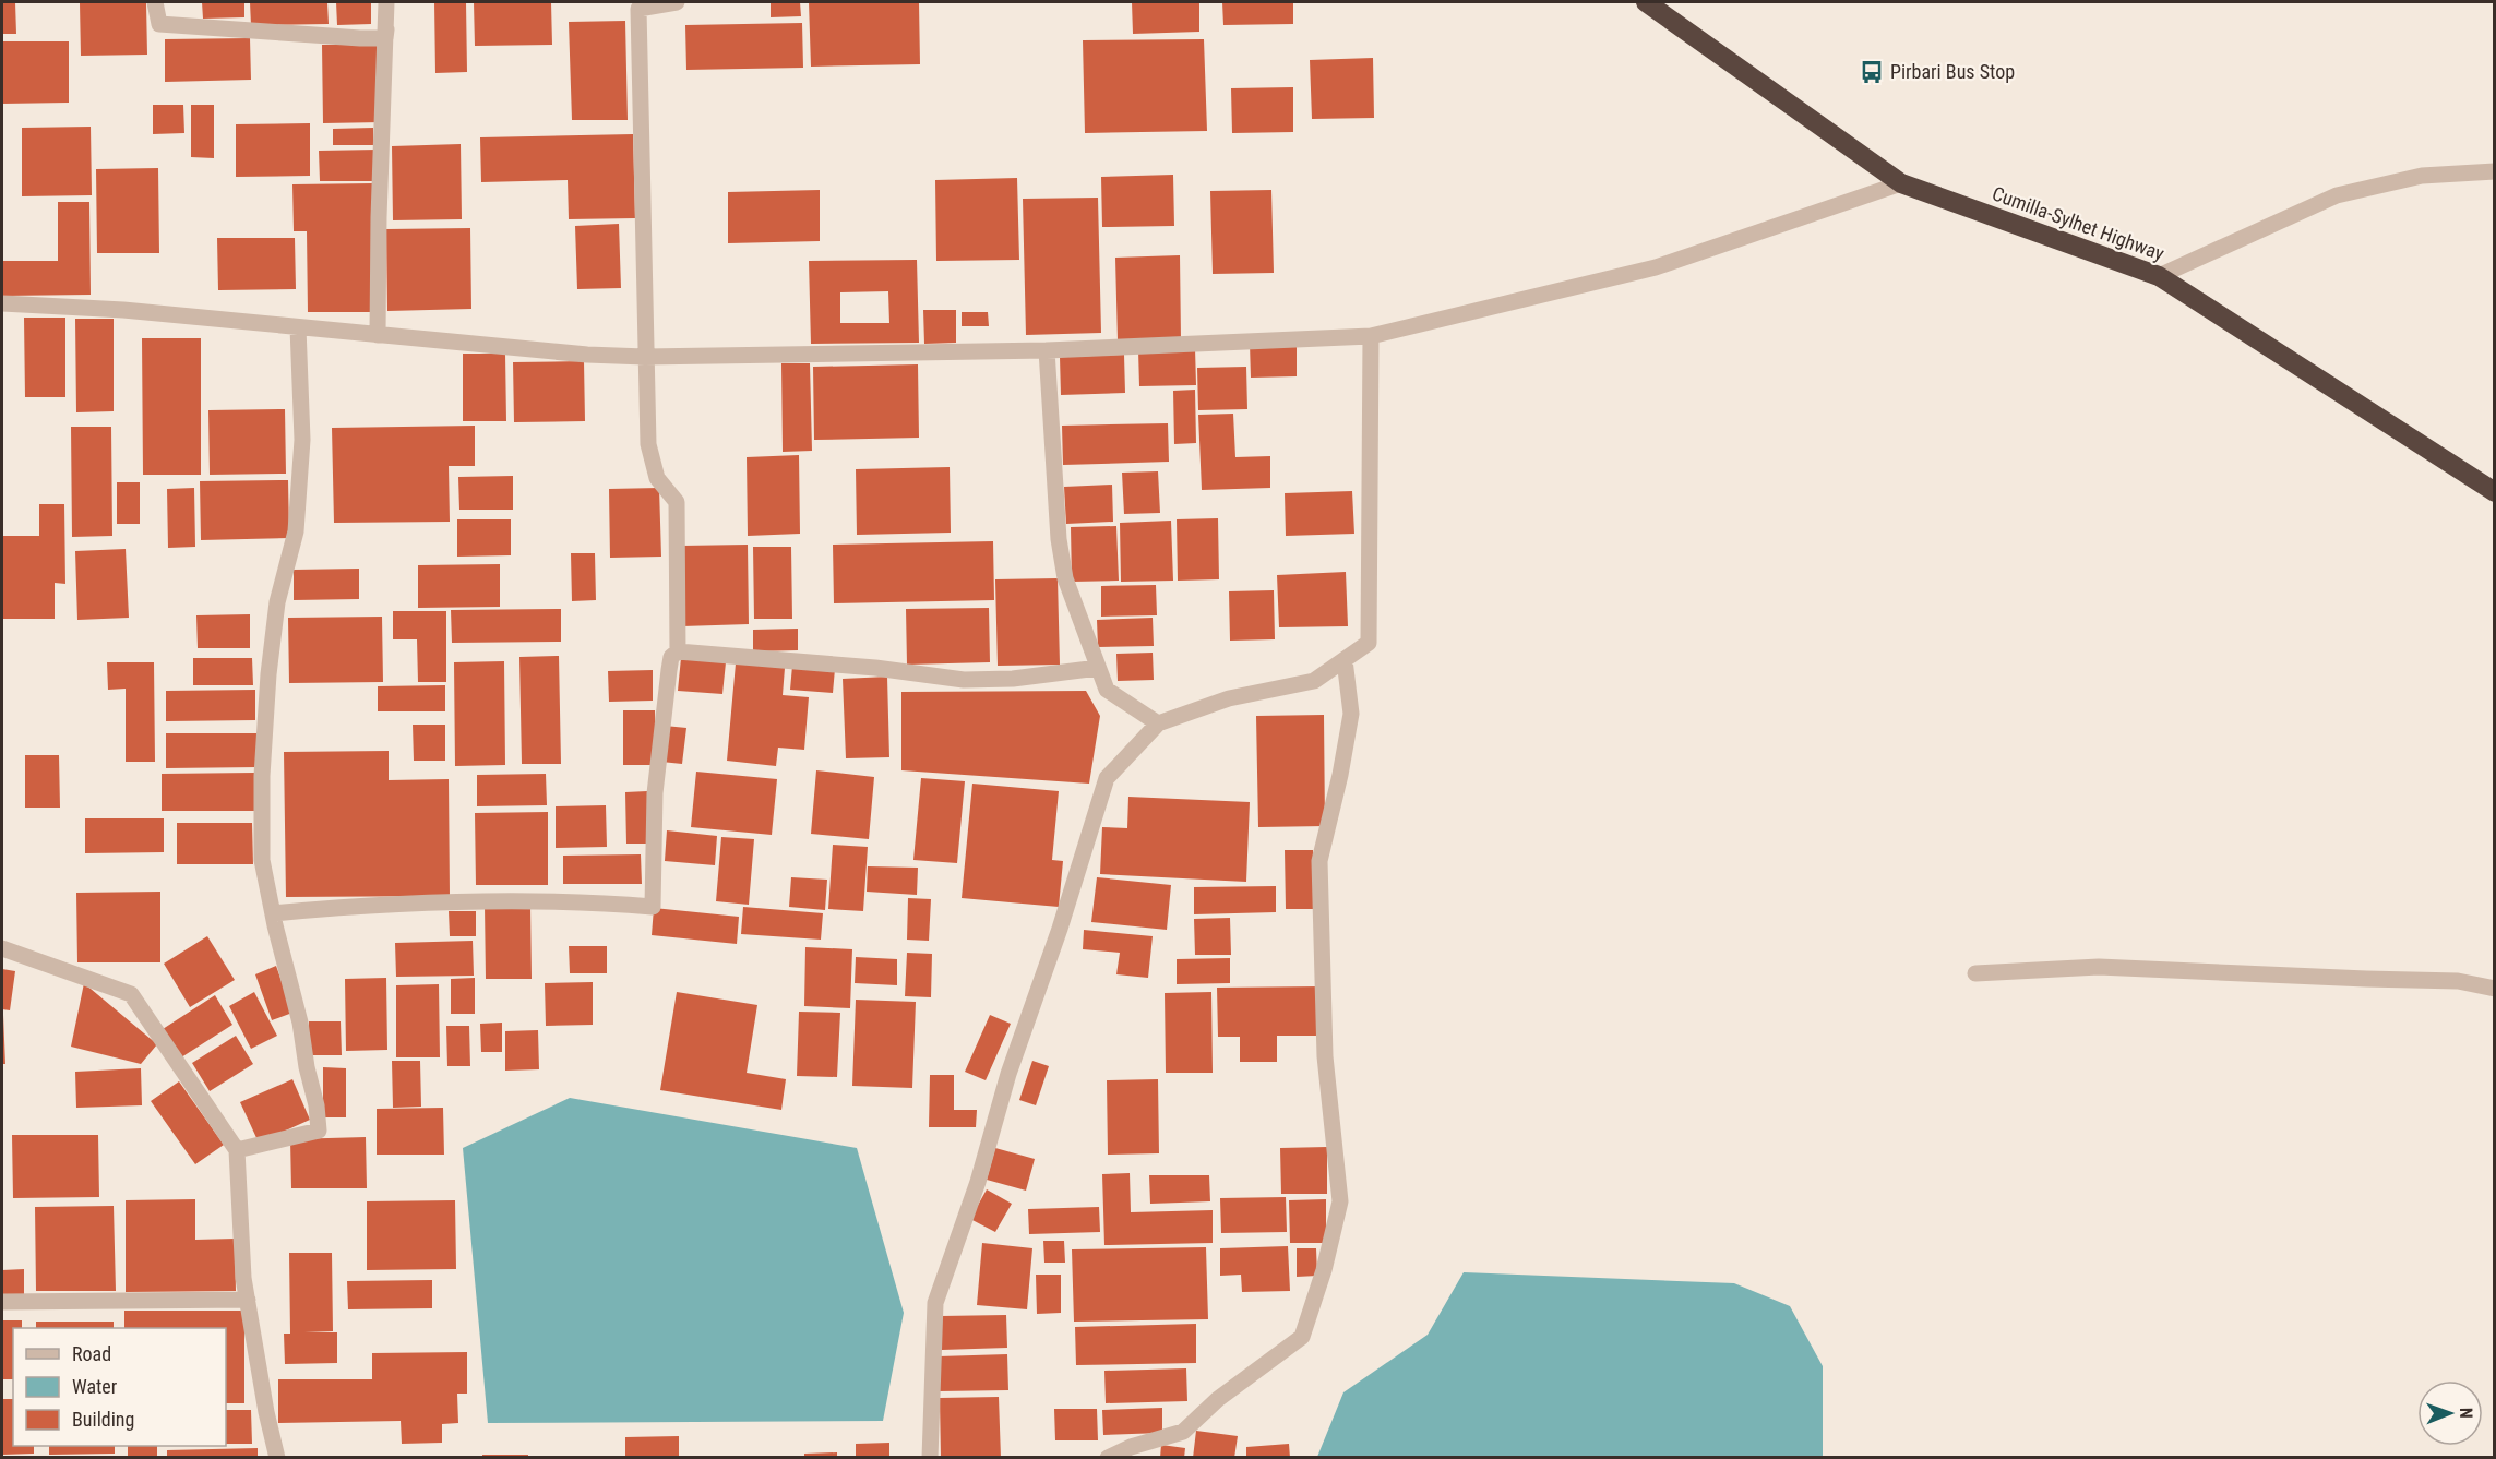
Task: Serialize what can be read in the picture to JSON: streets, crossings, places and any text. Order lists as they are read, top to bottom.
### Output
{
  "streets": {
    "highway": ["Cumilla-Sylhet Highway"]
  },
  "places": {
    "bus stop": ["Pirbari Bus Stop"]
  },
  "legend": ["Road", "Water", "Building"],
  "north": "right"
}
